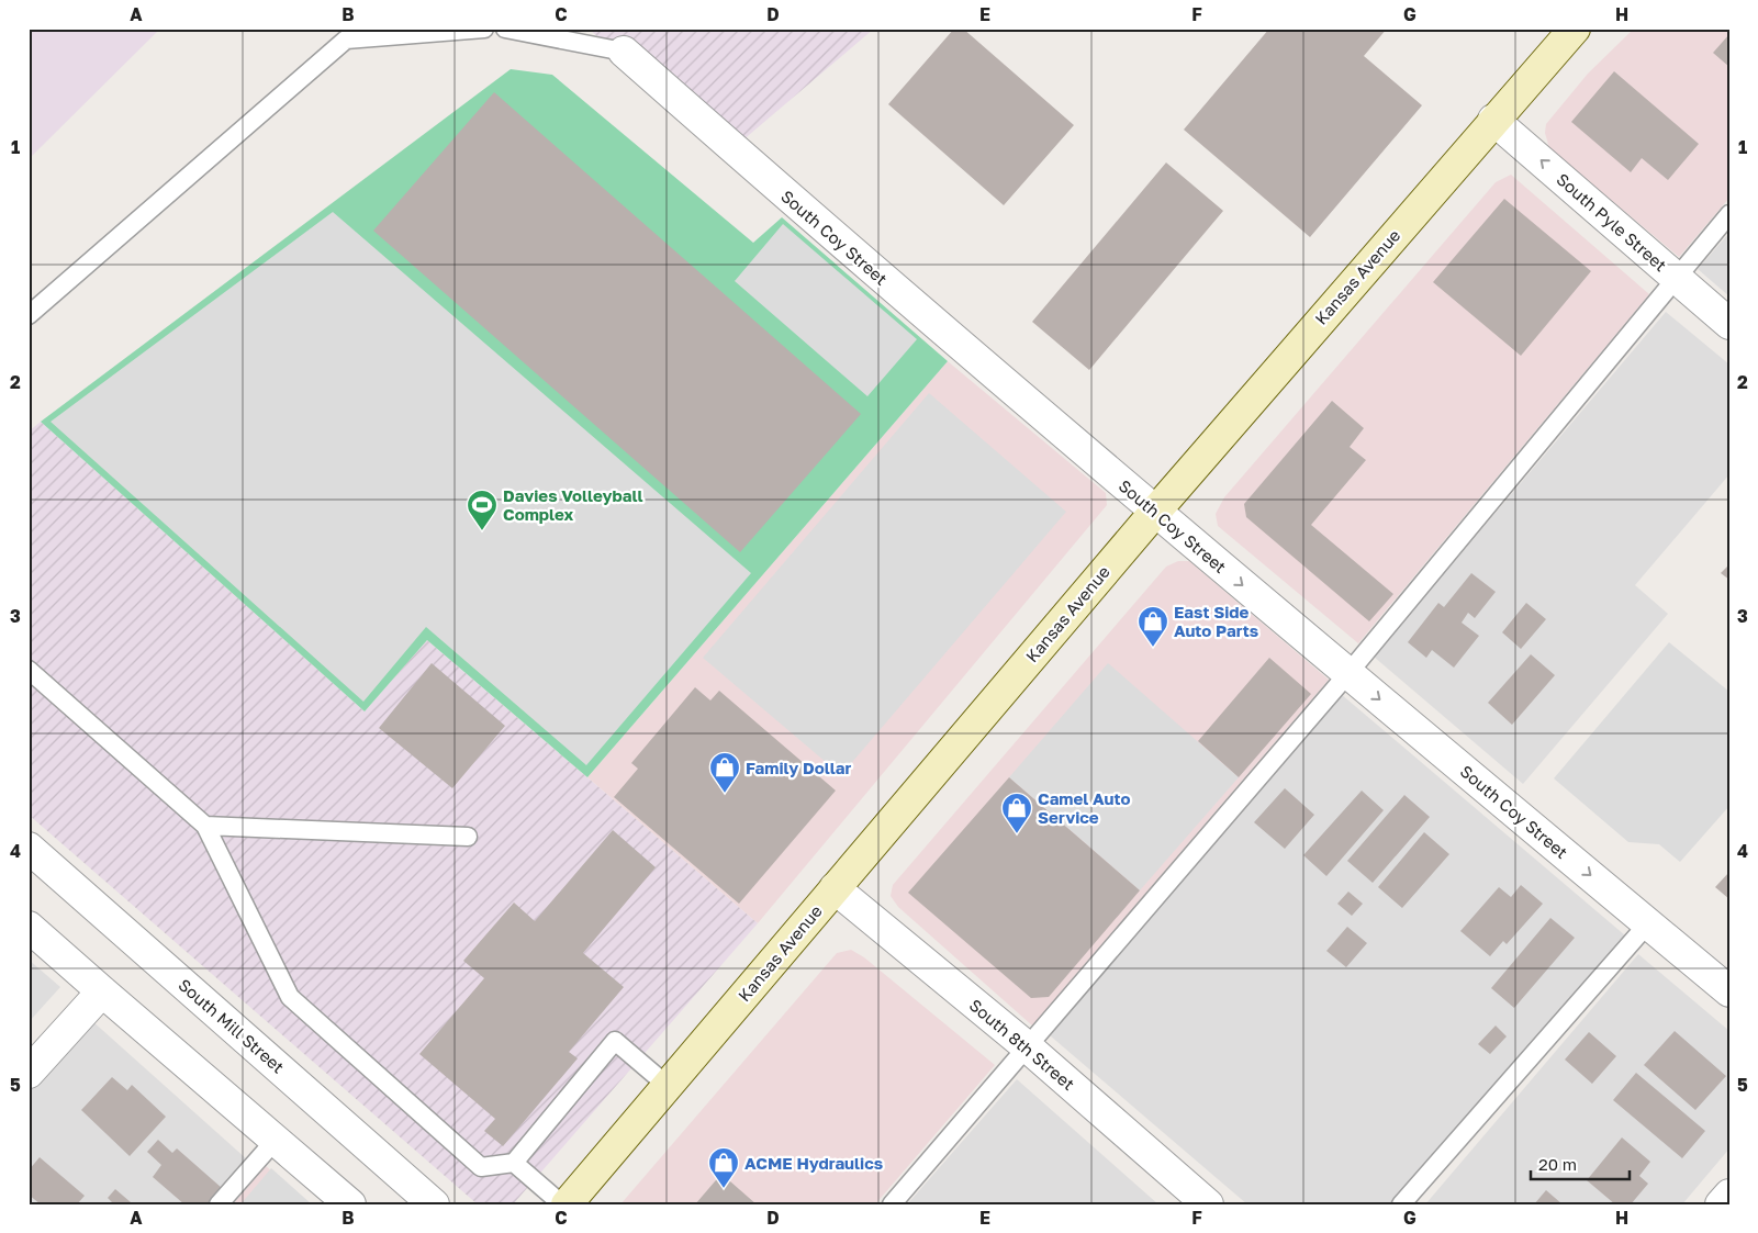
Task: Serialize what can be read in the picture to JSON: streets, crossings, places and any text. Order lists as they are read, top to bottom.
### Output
{
  "streets": {
    "main road": ["Kansas Avenue"],
    "street": [
      "South Pyle Street",
      "South Coy Street",
      "South Mill Street",
      "South 8th Street"
    ]
  },
  "crossings": [
    ["South Pyle Street", "Kansas Avenue"],
    ["South Coy Street", "Kansas Avenue"],
    ["Kansas Avenue", "South 8th Street"]
  ],
  "one_way": ["South Pyle Street", "South Coy Street"],
  "places": {
    "sports": ["Davies Volleyball Complex"],
    "shop": [
      "East Side Auto Parts",
      "Family Dollar",
      "Camel Auto Service",
      "ACME Hydraulics"
    ]
  },
  "scale_bar": "20 m",
  "grid": {
    "columns": [
      "A",
      "B",
      "C",
      "D",
      "E",
      "F",
      "G",
      "H"
    ],
    "rows": [
      "1",
      "2",
      "3",
      "4",
      "5"
    ]
  }
}
